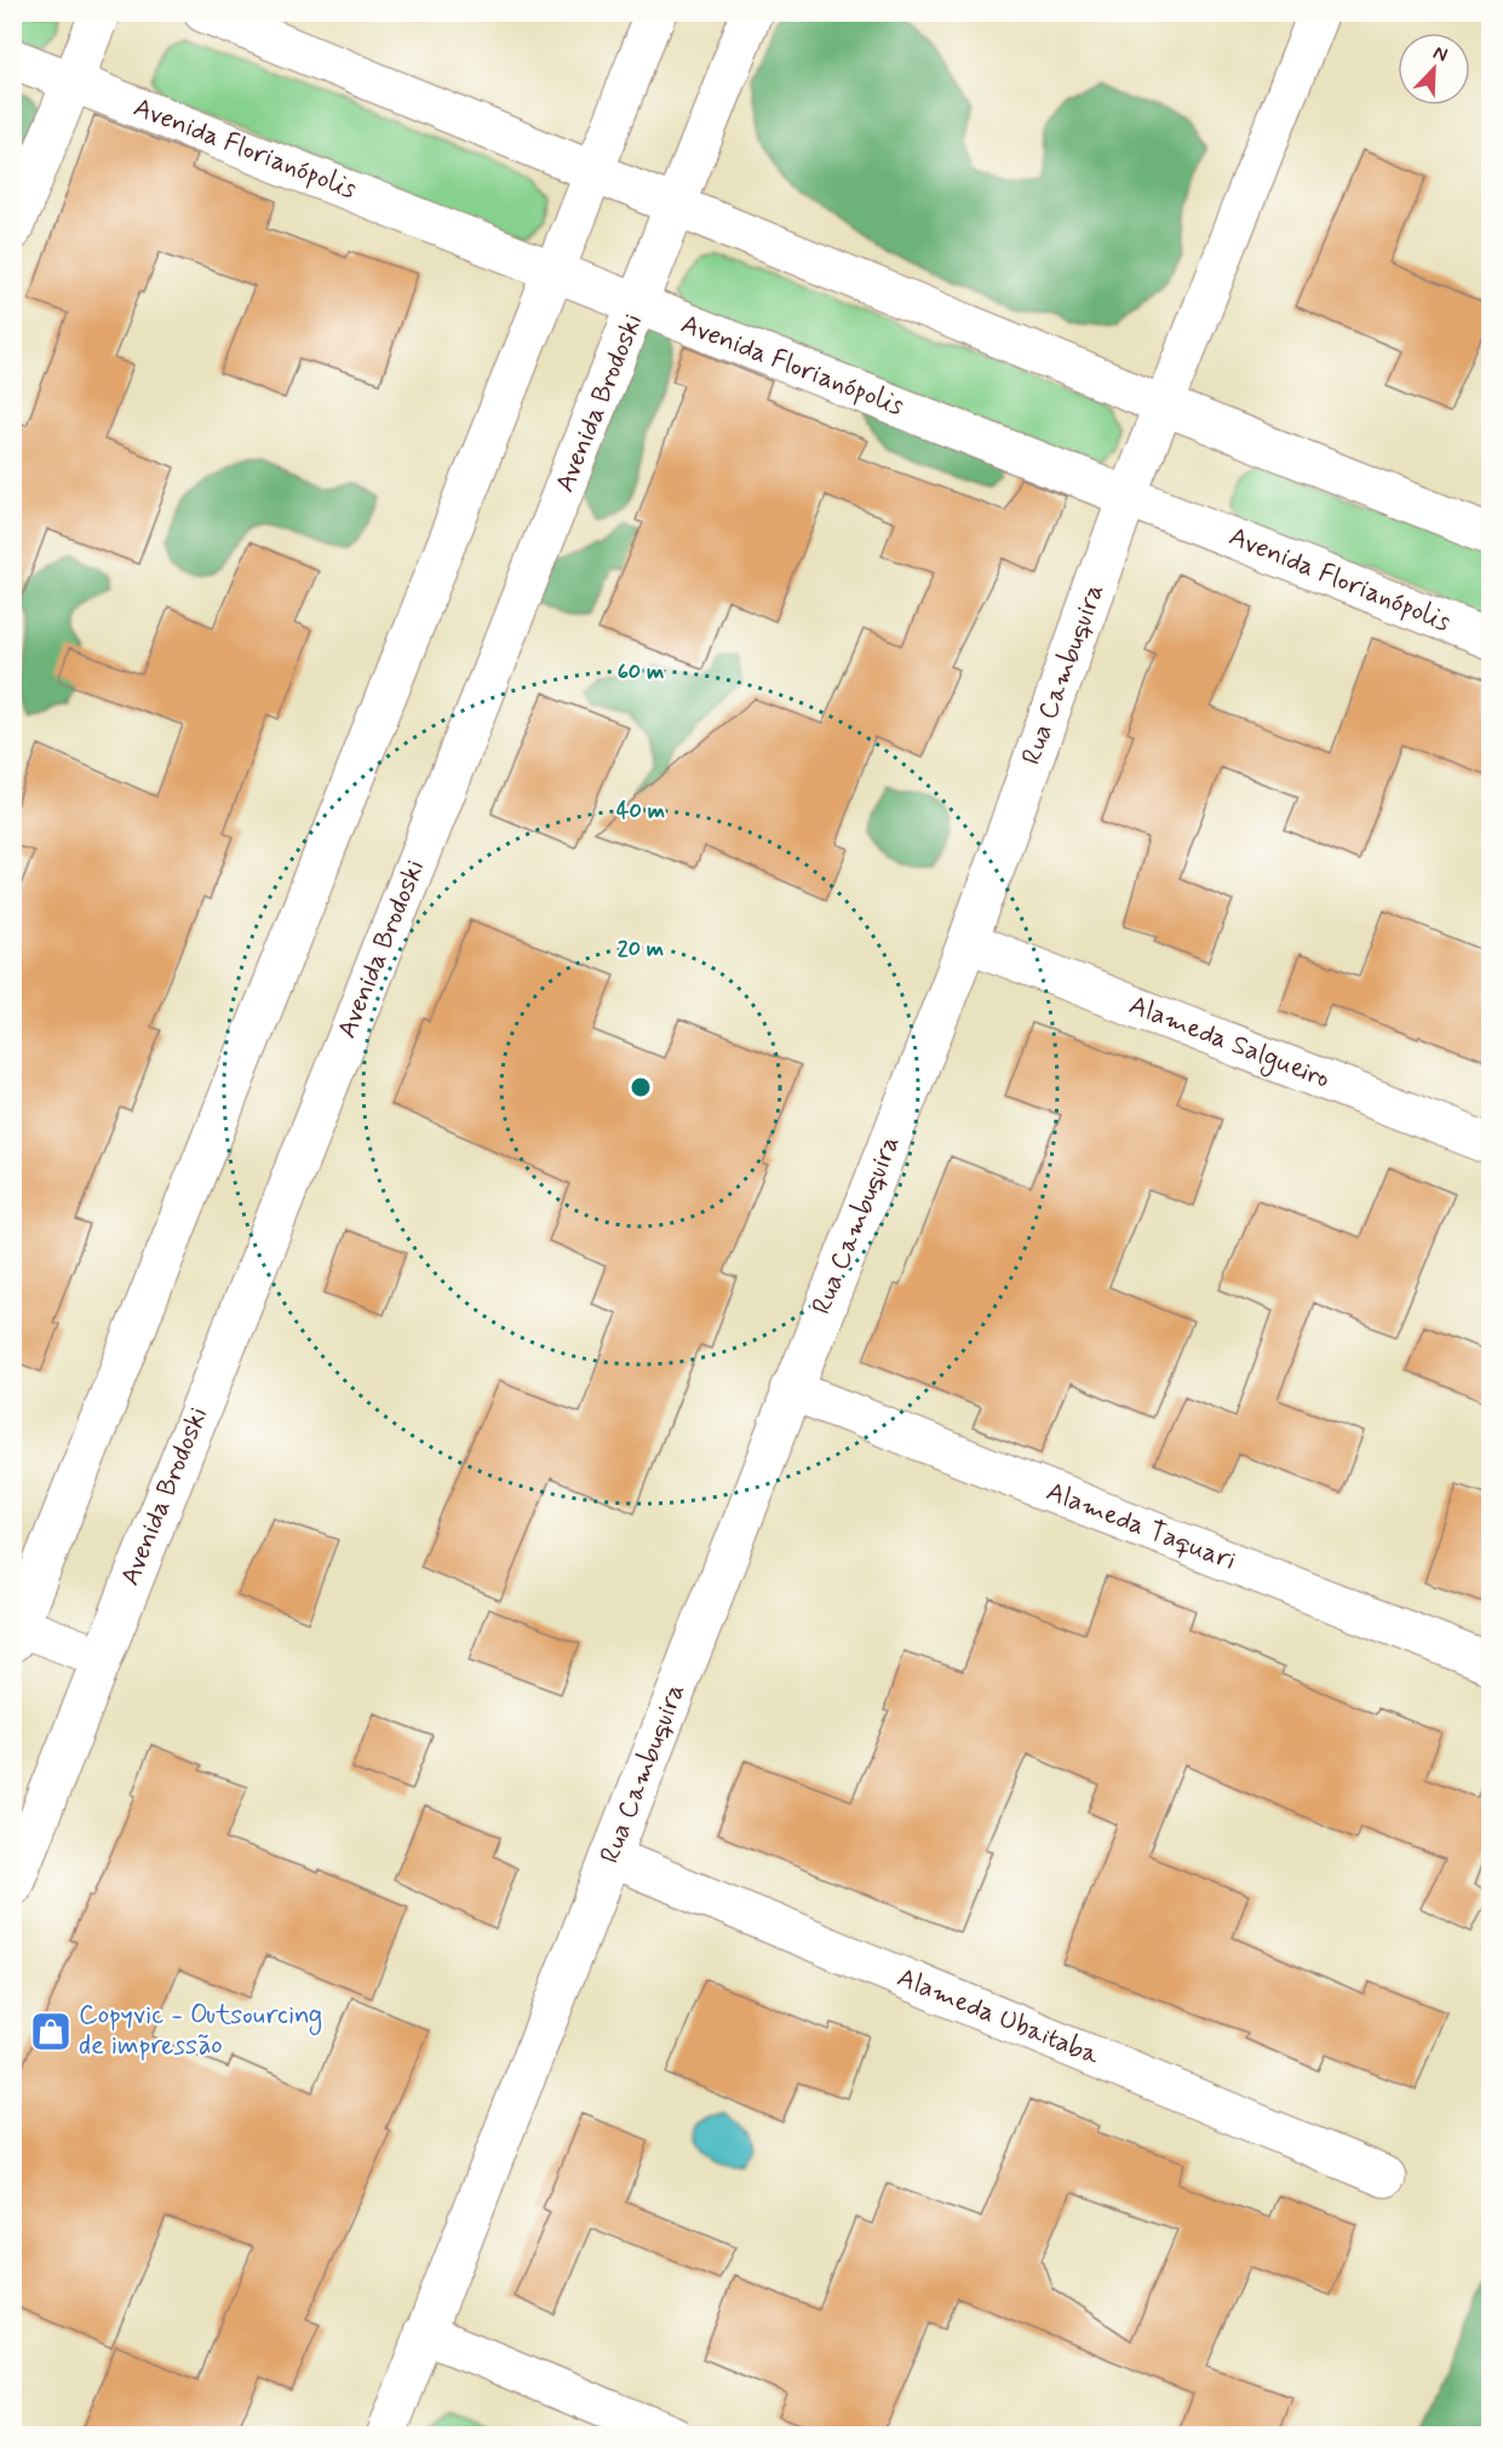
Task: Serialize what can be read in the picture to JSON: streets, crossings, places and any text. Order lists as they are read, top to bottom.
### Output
{
  "streets": {
    "street": [
      "Avenida Florianópolis",
      "Avenida Brodoski",
      "Rua Cambuquira",
      "Alameda Salgueiro",
      "Alameda Taquari",
      "Alameda Ubaitaba"
    ]
  },
  "crossings": [
    ["Avenida Florianópolis", "Avenida Brodoski"],
    ["Avenida Florianópolis", "Rua Cambuquira"],
    ["Rua Cambuquira", "Alameda Salgueiro"],
    ["Rua Cambuquira", "Alameda Taquari"],
    ["Rua Cambuquira", "Alameda Ubaitaba"]
  ],
  "places": {
    "shop": ["Copyvic - Outsourcing de impressão"]
  },
  "north": "top right",
  "rings": ["60 m", "40 m", "20 m"]
}
